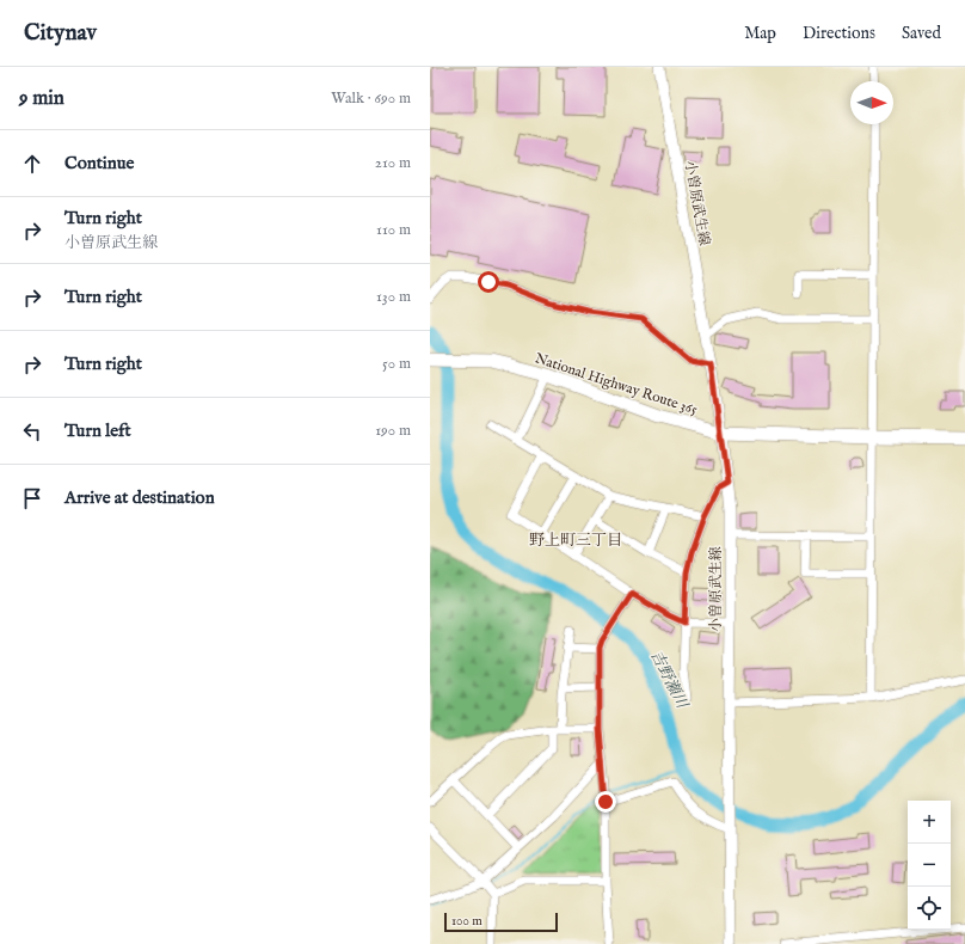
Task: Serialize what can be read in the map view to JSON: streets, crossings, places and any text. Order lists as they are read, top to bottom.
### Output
{
  "streets": {
    "highway": ["National Highway Route 365"],
    "main road": ["小曽原武生線"]
  },
  "crossings": [
    ["小曽原武生線", "National Highway Route 365"]
  ],
  "districts": ["野上町三丁目"],
  "water": ["吉野瀬川"],
  "scale_bar": "100 m",
  "north": "right",
  "page": {
    "header": "Citynav",
    "nav": ["Map", "Directions", "Saved"],
    "heading": ["9 min", "Walk · 690 m"],
    "list": [
      ["Continue", "210 m"],
      ["Turn right", "小曽原武生線", "110 m"],
      ["Turn right", "130 m"],
      ["Turn right", "50 m"],
      ["Turn left", "190 m"],
      "Arrive at destination"
    ],
    "map_buttons": ["+", "−"],
    "scale": "100 m"
  }
}
